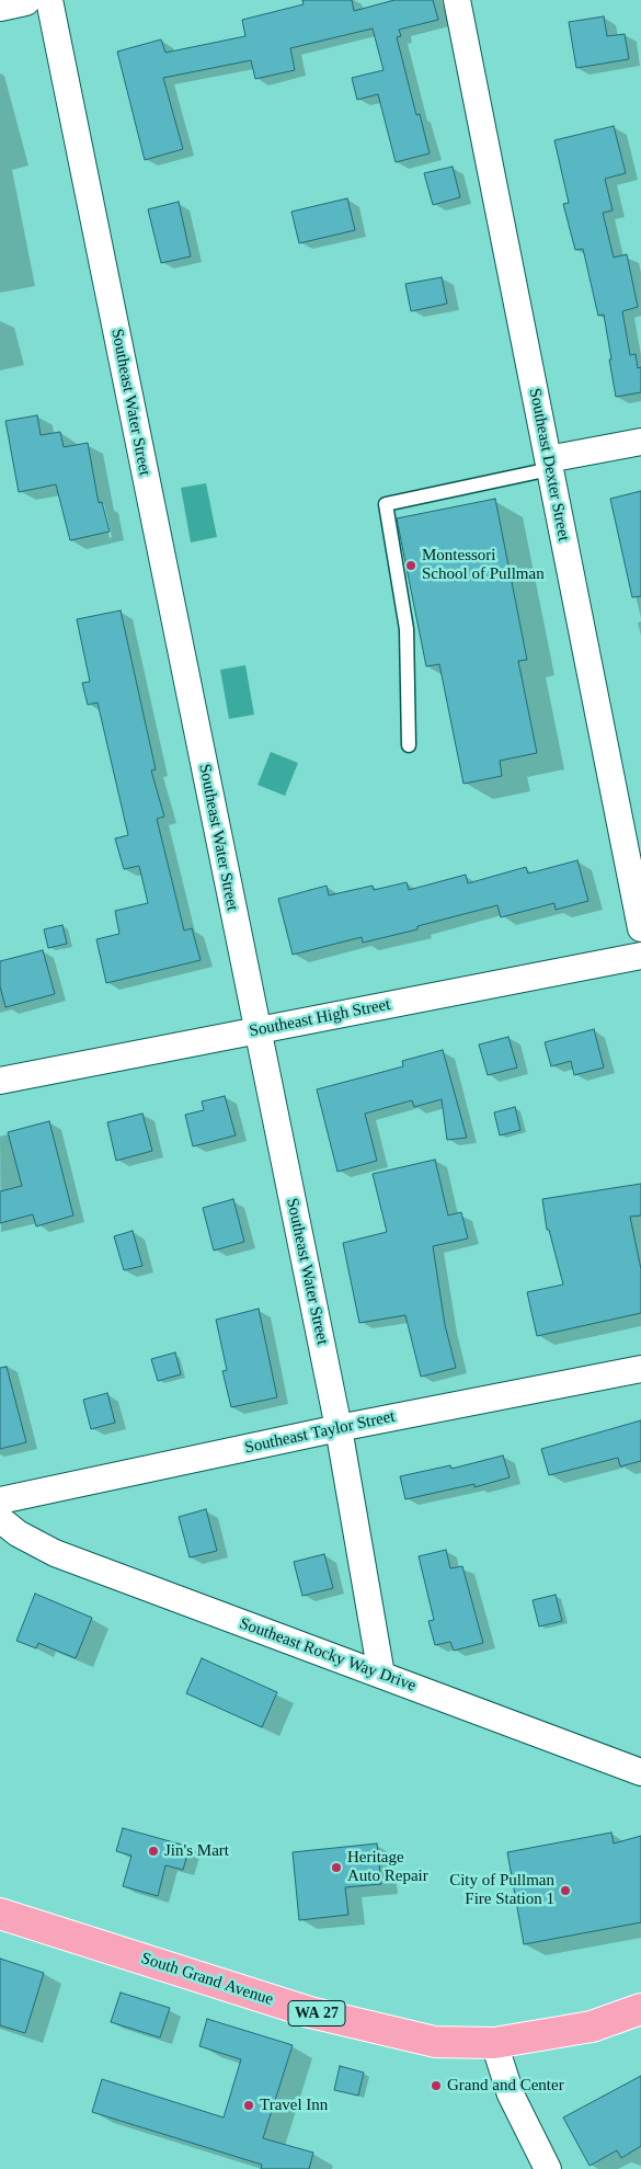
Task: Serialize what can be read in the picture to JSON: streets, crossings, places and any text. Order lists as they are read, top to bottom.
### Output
{
  "streets": {
    "main road": ["South Grand Avenue", "WA 27"],
    "street": [
      "Southeast Water Street",
      "Southeast Dexter Street",
      "Southeast High Street",
      "Southeast Taylor Street",
      "Southeast Rocky Way Drive"
    ]
  },
  "crossings": [
    ["Southeast Water Street", "Southeast High Street"],
    ["Southeast Water Street", "Southeast Taylor Street"],
    ["Southeast Water Street", "Southeast Rocky Way Drive"]
  ],
  "places": [
    "Montessori School of Pullman",
    "Jin's Mart",
    "Heritage Auto Repair",
    "City of Pullman Fire Station 1",
    "Grand and Center",
    "Travel Inn"
  ]
}
